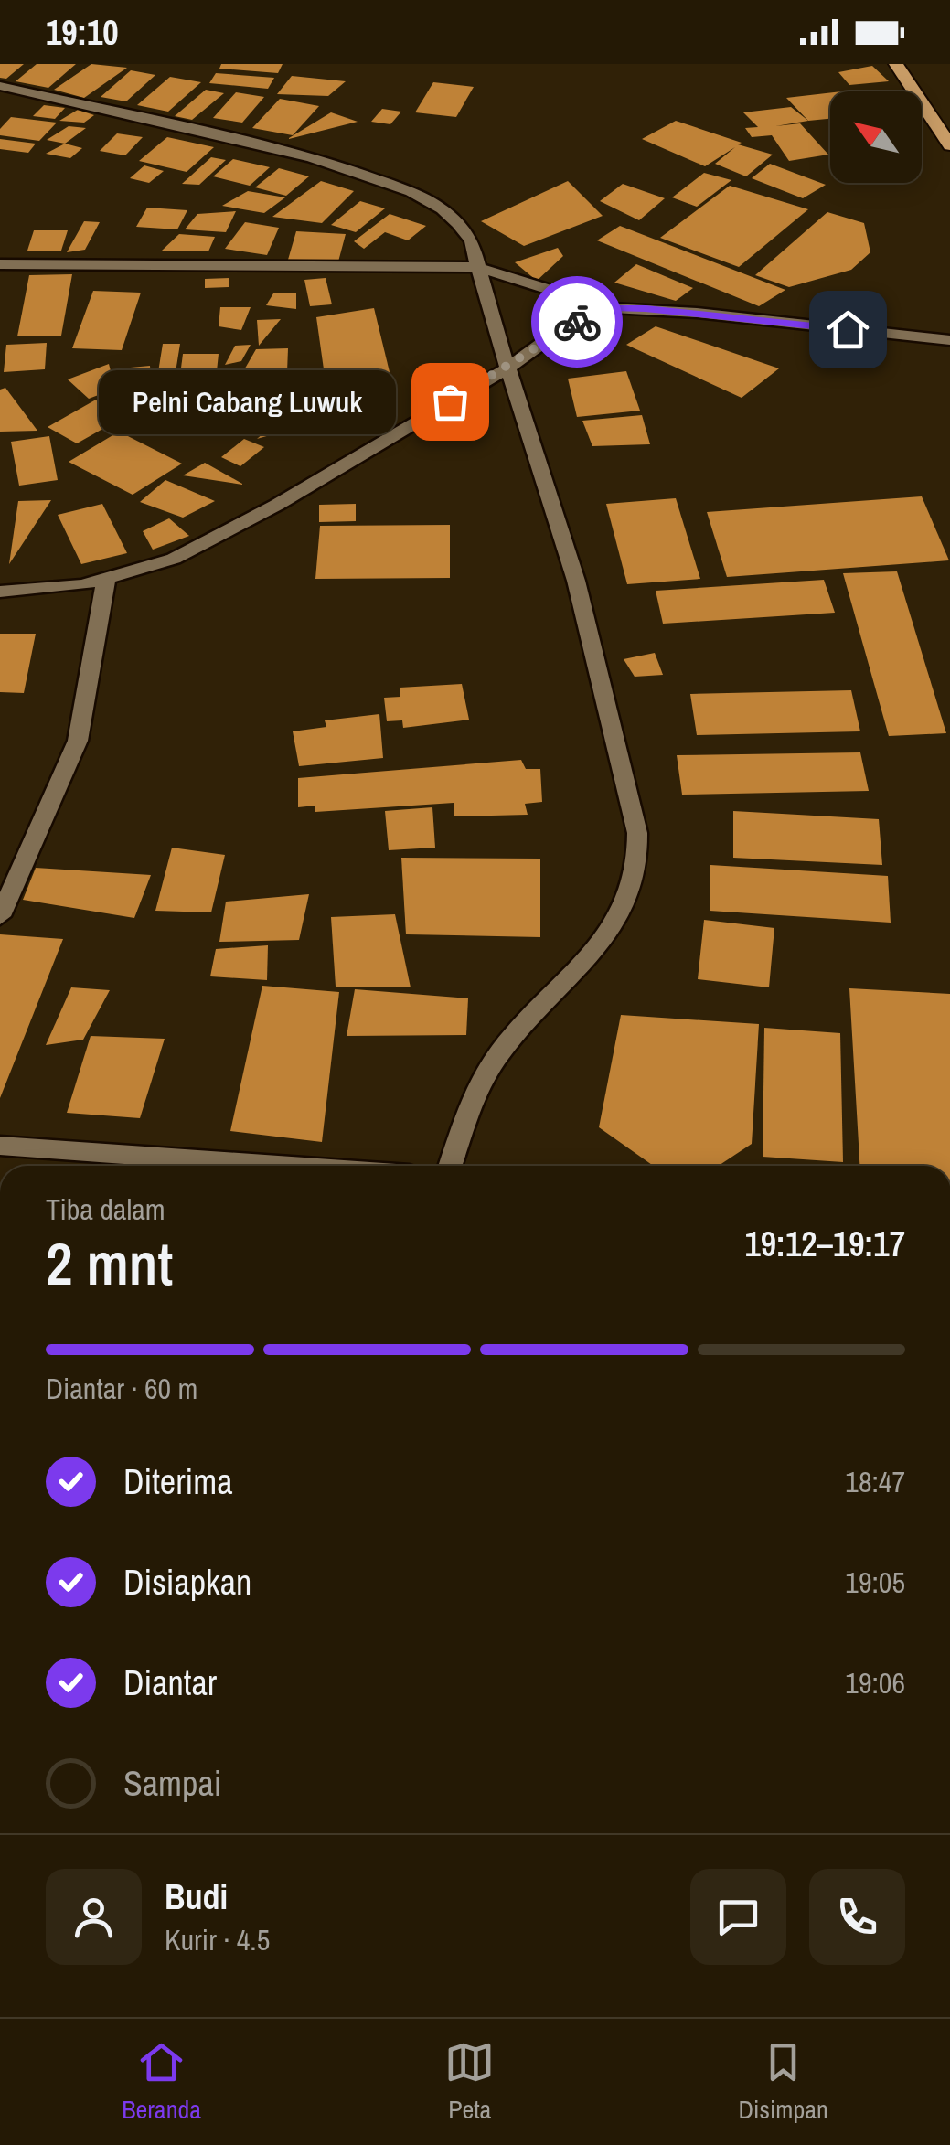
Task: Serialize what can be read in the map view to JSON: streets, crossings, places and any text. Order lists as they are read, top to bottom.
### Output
{
  "places": ["Pelni Cabang Luwuk"],
  "north": "top left",
  "page": {
    "status": "19:10",
    "bubble": "Pelni Cabang Luwuk",
    "heading": ["2 mnt", "Tiba dalam", "19:12–19:17"],
    "panel": ["Budi", "Kurir · 4.5"],
    "bar": "Diantar · 60 m",
    "list": [
      ["Diterima", "18:47"],
      ["Disiapkan", "19:05"],
      ["Diantar", "19:06"],
      "Sampai"
    ],
    "tabs": ["Beranda", "Peta", "Disimpan"]
  }
}
